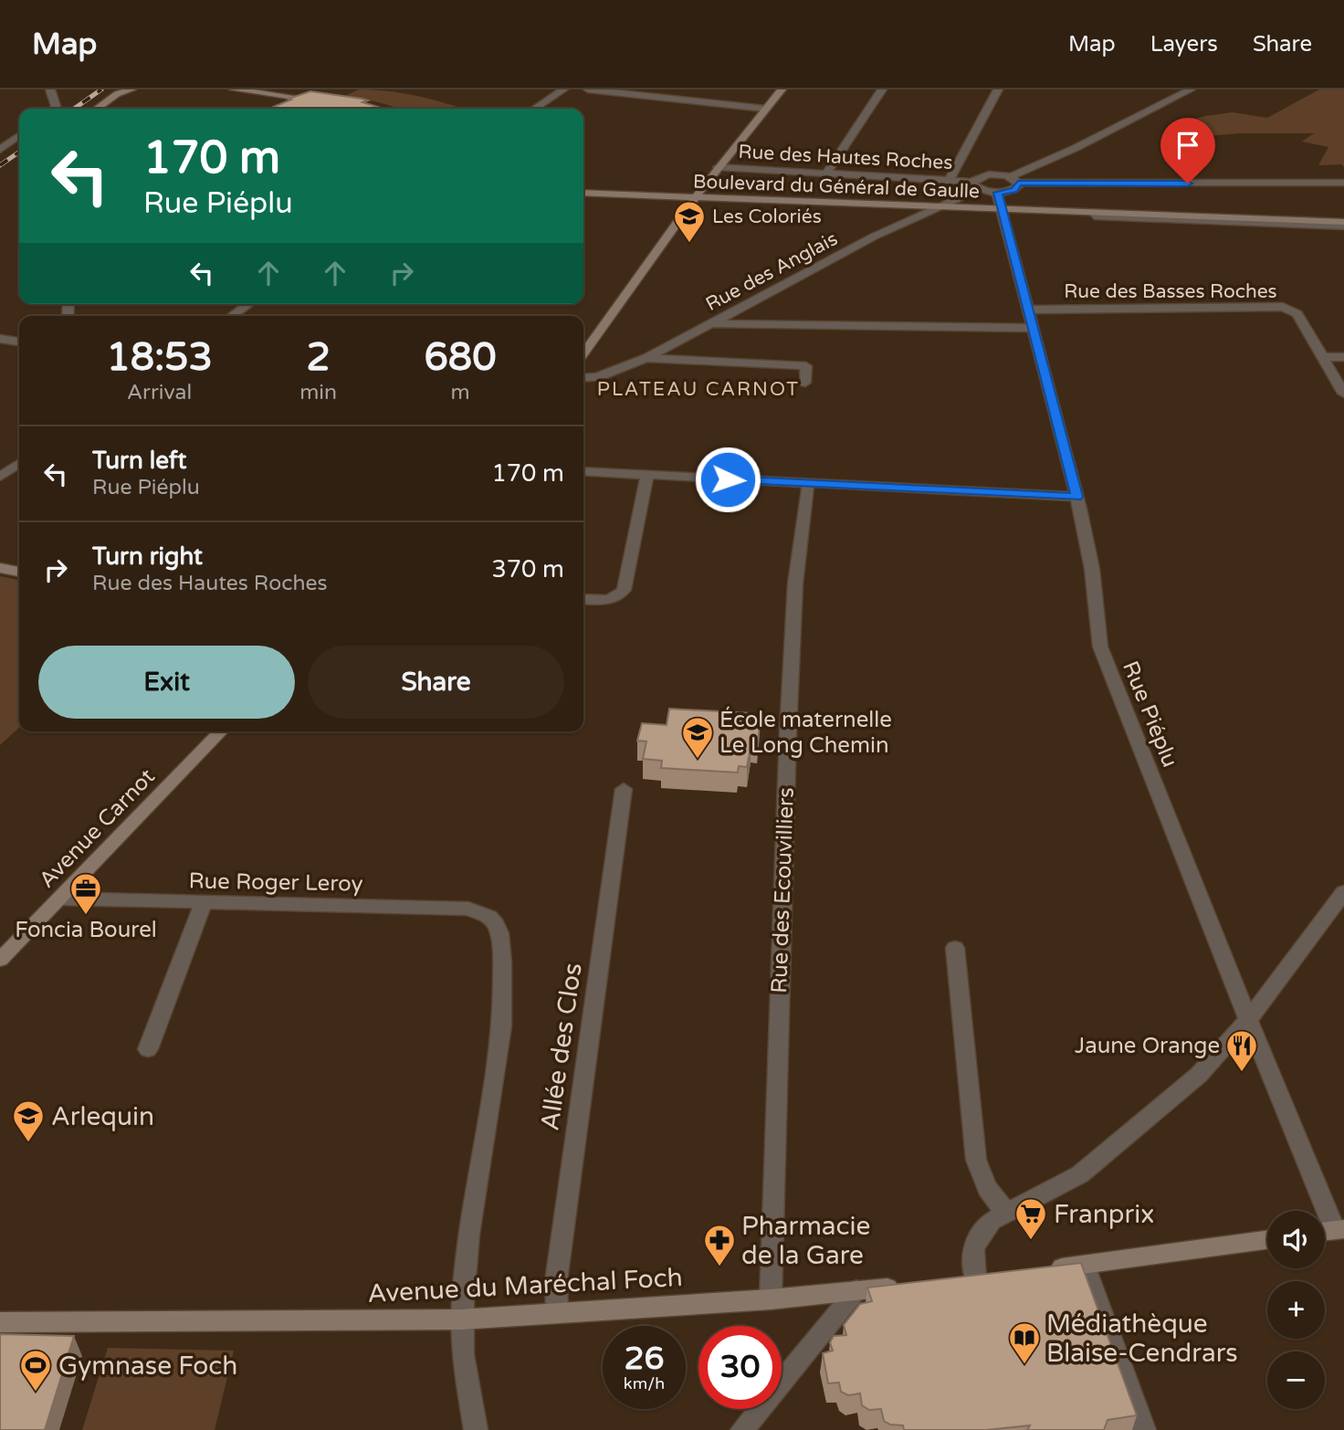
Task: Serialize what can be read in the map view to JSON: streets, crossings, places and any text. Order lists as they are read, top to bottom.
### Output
{
  "streets": {
    "main road": ["Boulevard du Général de Gaulle", "Avenue Carnot", "Avenue du Maréchal Foch"],
    "street": [
      "Rue des Hautes Roches",
      "Rue des Anglais",
      "Rue des Basses Roches",
      "Rue Piéplu",
      "Rue Roger Leroy",
      "Rue des Ecouvilliers",
      "Allée des Clos"
    ]
  },
  "crossings": [
    ["Rue des Hautes Roches", "Rue des Anglais"],
    ["Boulevard du Général de Gaulle", "Rue des Anglais"],
    ["Boulevard du Général de Gaulle", "Rue Piéplu"],
    ["Rue des Basses Roches", "Rue Piéplu"],
    ["Avenue Carnot", "Rue Roger Leroy"],
    ["Rue Roger Leroy", "Avenue du Maréchal Foch"],
    ["Rue des Ecouvilliers", "Avenue du Maréchal Foch"],
    ["Allée des Clos", "Avenue du Maréchal Foch"]
  ],
  "districts": ["PLATEAU CARNOT"],
  "places": {
    "school or university": ["Les Coloriés", "École maternelle Le Long Chemin", "Arlequin"],
    "office": ["Foncia Bourel"],
    "restaurant": ["Jaune Orange"],
    "supermarket": ["Franprix"],
    "pharmacy": ["Pharmacie de la Gare"],
    "library": ["Médiathèque Blaise-Cendrars"],
    "sports": ["Gymnase Foch"]
  },
  "page": {
    "header": "Map",
    "nav": ["Map", "Layers", "Share"],
    "turn": ["170 m", "Rue Piéplu"],
    "eta": [
      "18:53",
      "Arrival",
      "2",
      "min",
      "680",
      "m"
    ],
    "list": [
      {
        "name": "Turn left",
        "note": "Rue Piéplu",
        "value": "170 m"
      },
      {
        "name": "Turn right",
        "note": "Rue des Hautes Roches",
        "value": "370 m"
      }
    ],
    "buttons": ["Exit", "Share"],
    "map_buttons": ["+", "−"],
    "speed": "26 km/h",
    "limit": "30"
  }
}
